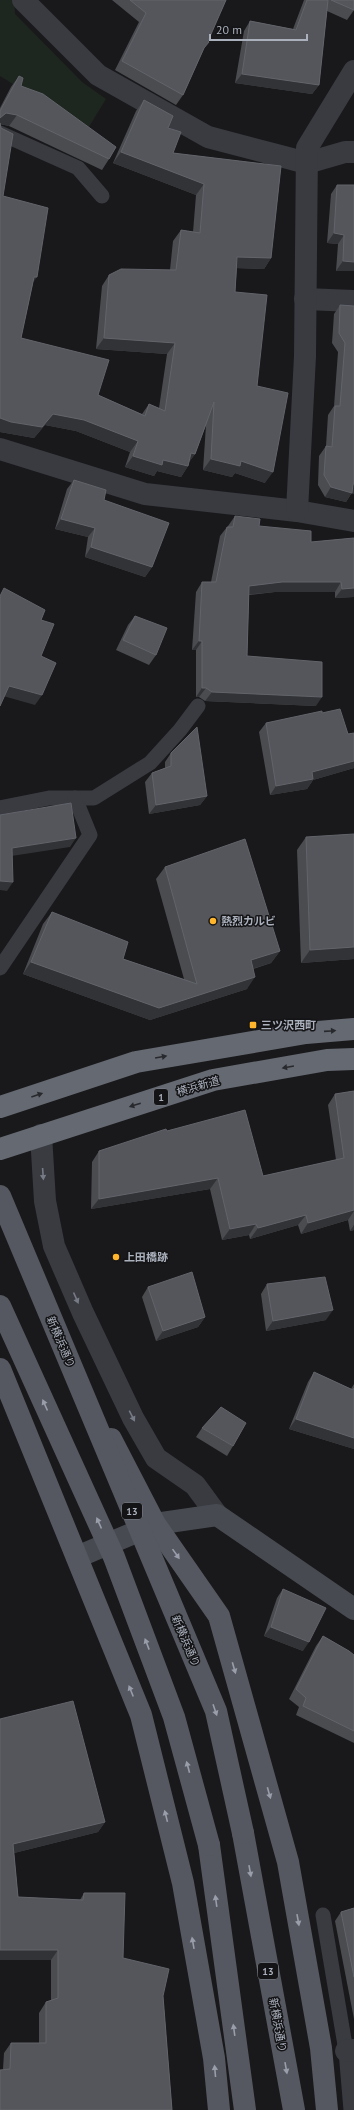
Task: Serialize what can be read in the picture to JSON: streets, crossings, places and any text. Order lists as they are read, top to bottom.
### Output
{
  "streets": {
    "highway": ["横浜新道", "1"],
    "main road": ["新横浜通り", "13"]
  },
  "places": {
    "other": ["熱烈カルビ", "上田橋跡"],
    "transit": ["三ツ沢西町"]
  },
  "scale_bar": "20 m"
}
